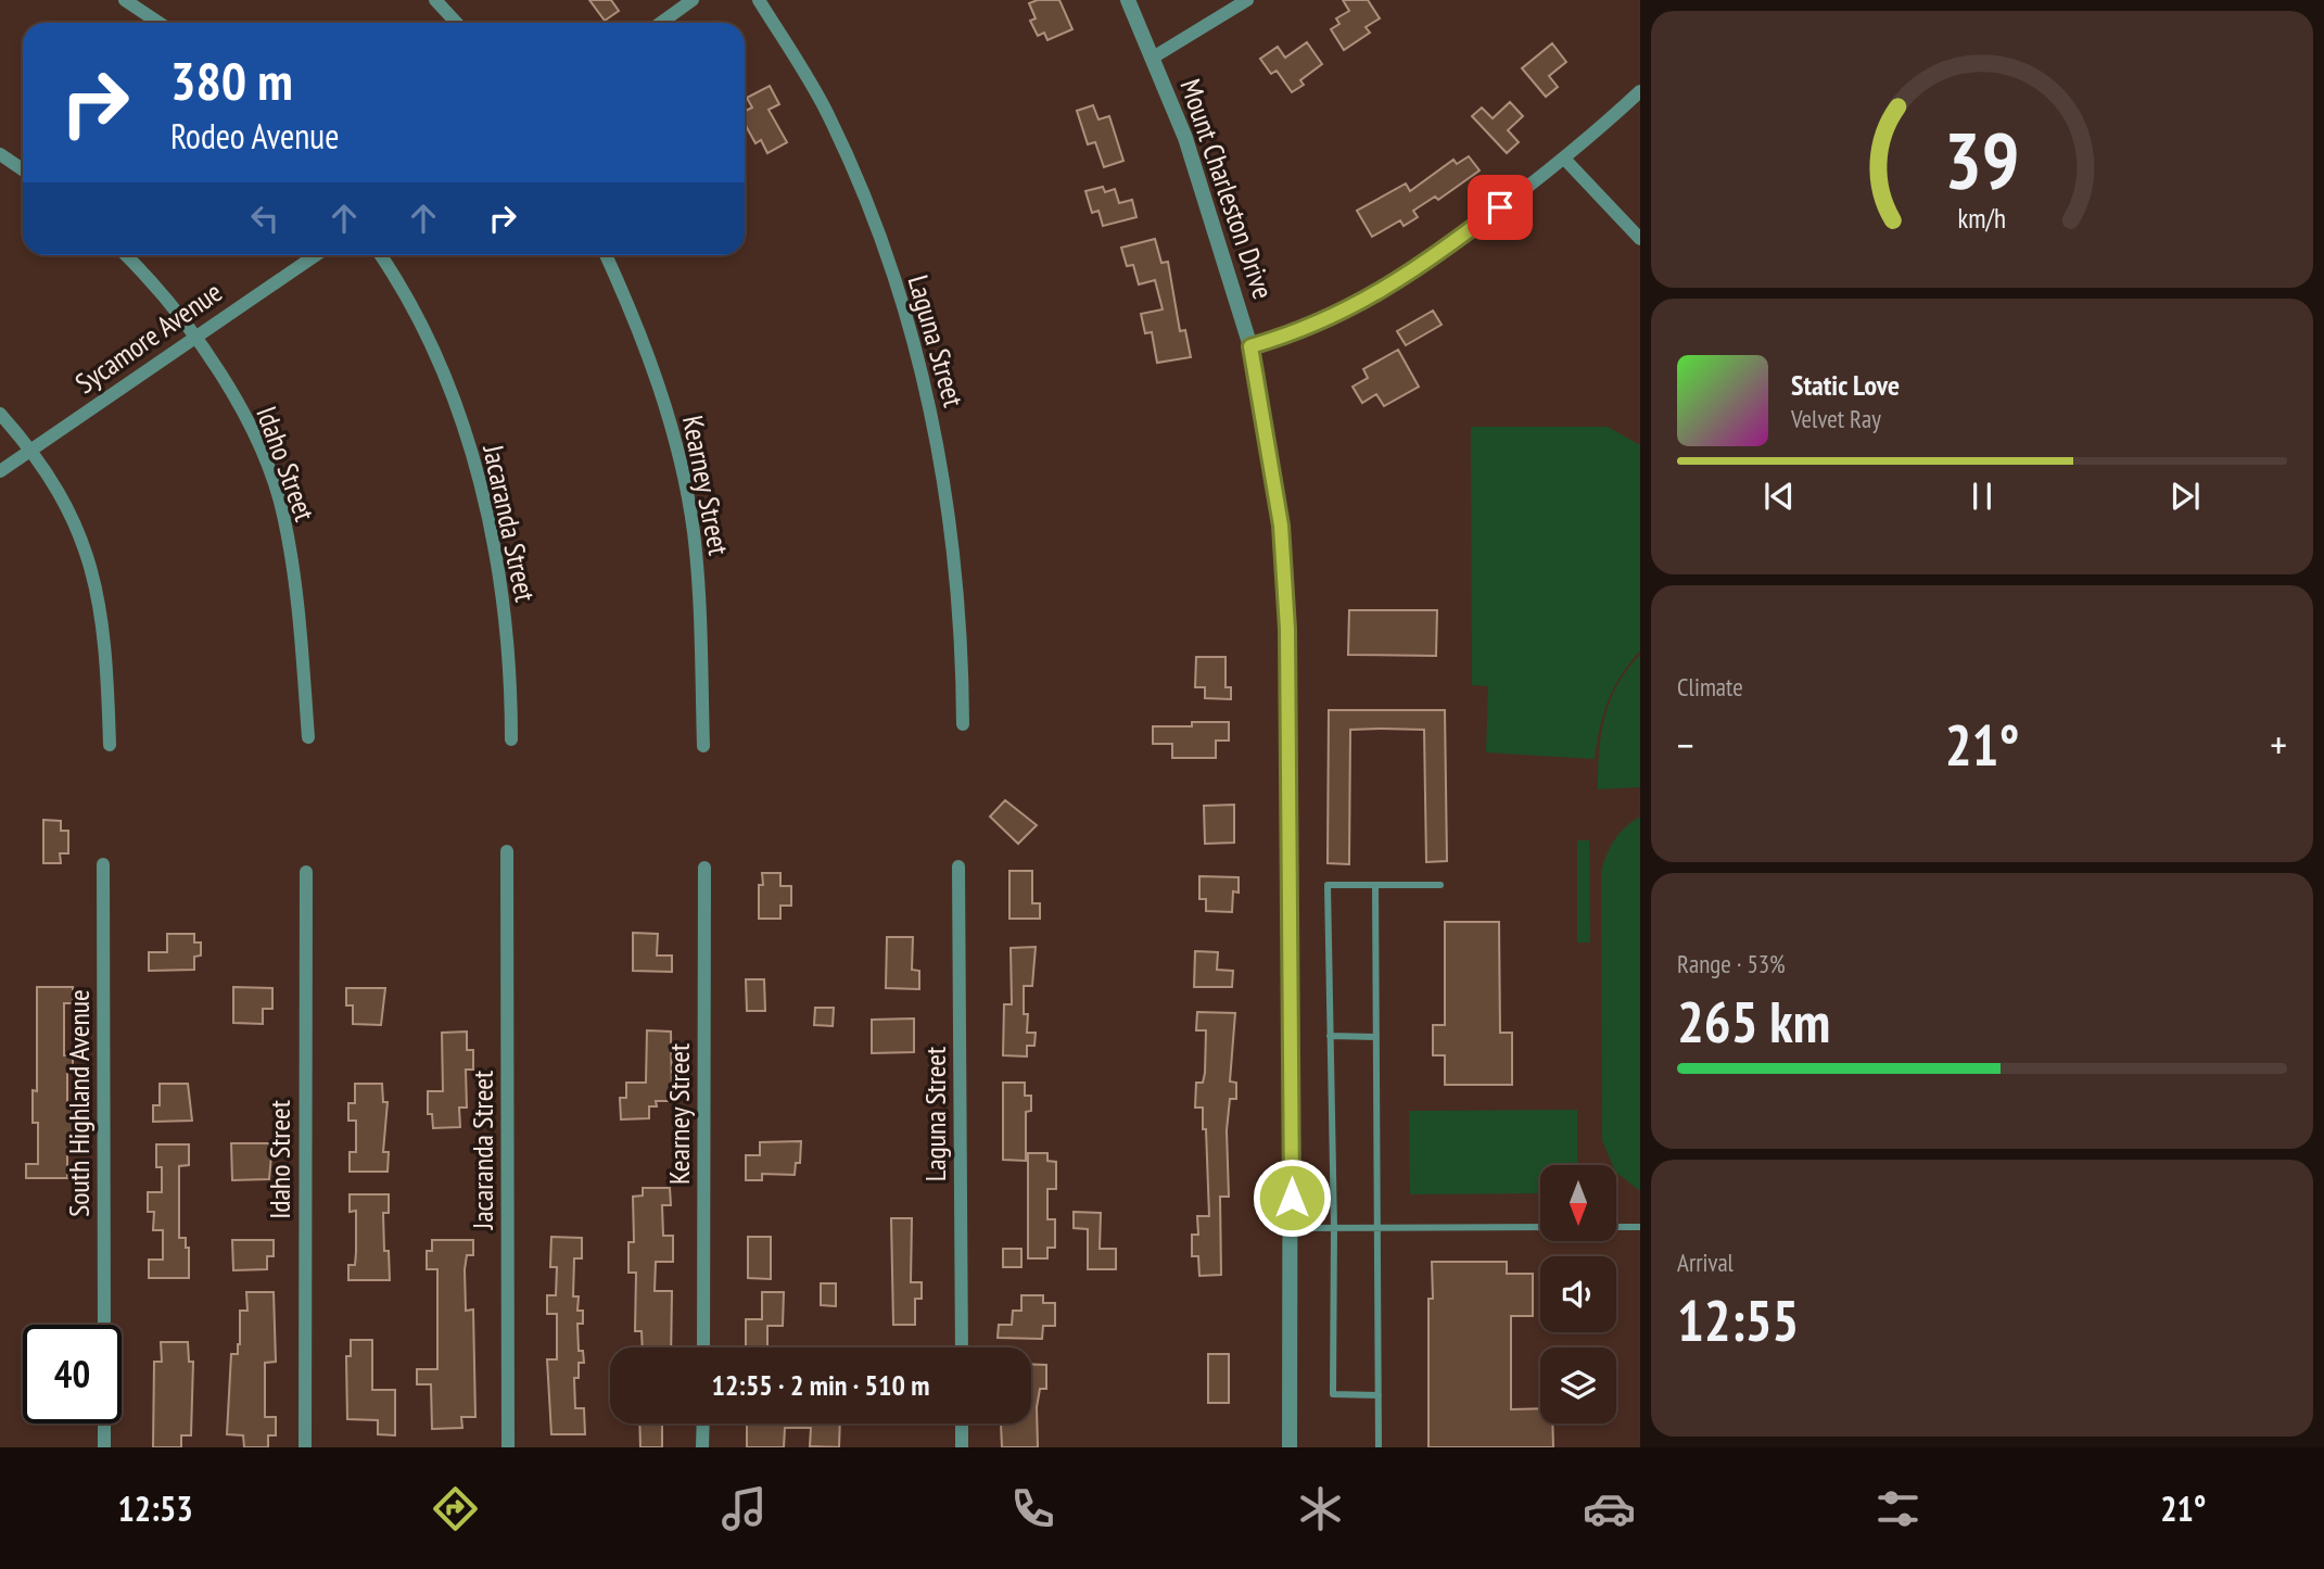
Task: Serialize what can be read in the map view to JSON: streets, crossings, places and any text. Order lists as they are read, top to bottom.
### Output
{
  "streets": {
    "street": [
      "Mount Charleston Drive",
      "Sycamore Avenue",
      "Laguna Street",
      "Idaho Street",
      "Kearney Street",
      "Jacaranda Street",
      "South Highland Avenue"
    ]
  },
  "crossings": [
    ["Sycamore Avenue", "Idaho Street"]
  ],
  "north": "bottom",
  "page": {
    "turn": ["380 m", "Rodeo Avenue"],
    "song": ["Static Love", "Velvet Ray"],
    "tile": [
      "Climate",
      ["Range · 53%", "265 km"],
      ["Arrival", "12:55"]
    ],
    "heat": ["−", "21°", "+"],
    "limit": "40",
    "trip": "12:55 · 2 min · 510 m",
    "tabs": ["12:53", "21°"],
    "gauge": ["39", "km/h"]
  }
}
